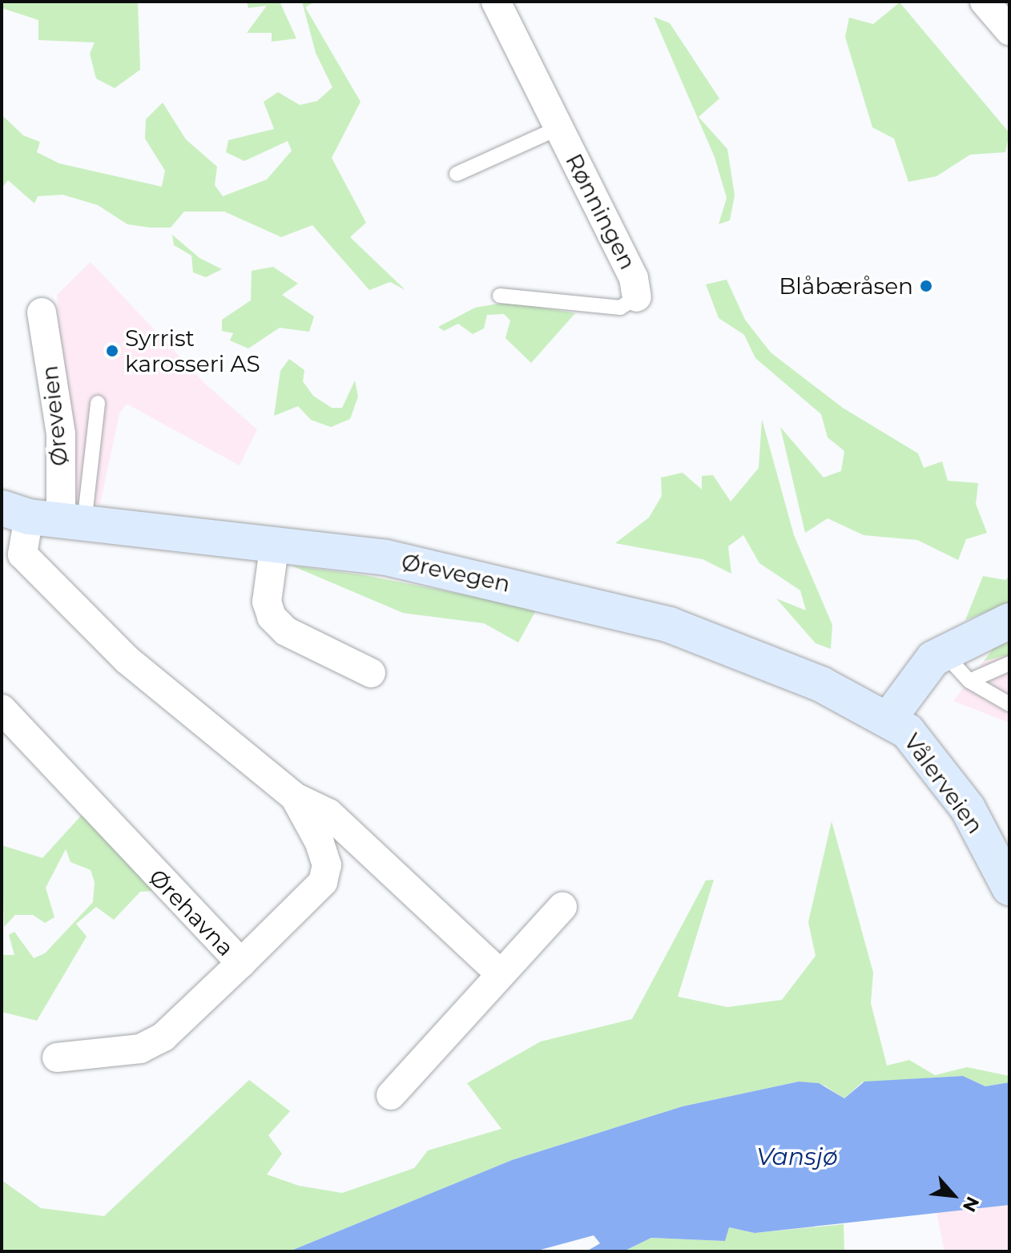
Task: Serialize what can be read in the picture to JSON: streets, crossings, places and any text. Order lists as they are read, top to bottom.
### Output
{
  "streets": {
    "street": [
      "Rønningen",
      "Øreveien",
      "Ørevegen",
      "Vålerveien",
      "Ørehavna"
    ]
  },
  "crossings": [
    ["Øreveien", "Ørevegen"],
    ["Øreveien", "Ørehavna"],
    ["Ørevegen", "Vålerveien"],
    ["Ørevegen", "Ørehavna"]
  ],
  "water": ["Vansjø"],
  "places": ["Blåbæråsen", "Syrrist karosseri AS"],
  "north": "bottom right"
}
